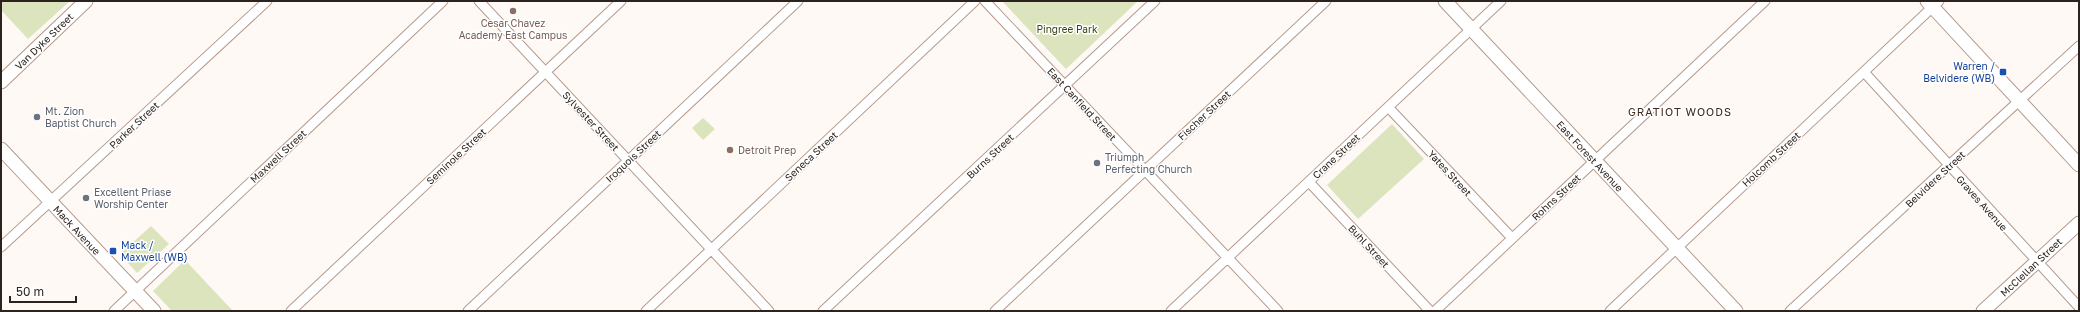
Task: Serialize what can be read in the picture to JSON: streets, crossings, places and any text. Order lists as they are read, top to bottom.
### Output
{
  "streets": {
    "main road": [
      "Van Dyke Street",
      "East Forest Avenue",
      "Mack Avenue",
      "McClellan Street"
    ],
    "street": [
      "East Canfield Street",
      "Fischer Street",
      "Sylvester Street",
      "Parker Street",
      "Maxwell Street",
      "Seminole Street",
      "Iroquois Street",
      "Seneca Street",
      "Burns Street",
      "Crane Street",
      "Holcomb Street",
      "Yates Street",
      "Belvidere Street",
      "Rohns Street",
      "Graves Avenue",
      "Buhl Street"
    ]
  },
  "crossings": [
    ["East Canfield Street", "Fischer Street"],
    ["East Canfield Street", "Burns Street"],
    ["East Canfield Street", "Crane Street"],
    ["Sylvester Street", "Seminole Street"],
    ["Sylvester Street", "Iroquois Street"],
    ["Sylvester Street", "Seneca Street"],
    ["Parker Street", "Mack Avenue"],
    ["Maxwell Street", "Mack Avenue"],
    ["Crane Street", "East Forest Avenue"],
    ["Crane Street", "Yates Street"],
    ["Crane Street", "Buhl Street"],
    ["East Forest Avenue", "Holcomb Street"],
    ["East Forest Avenue", "Rohns Street"],
    ["Holcomb Street", "Graves Avenue"],
    ["Yates Street", "Rohns Street"],
    ["Belvidere Street", "Graves Avenue"],
    ["Graves Avenue", "McClellan Street"]
  ],
  "districts": ["GRATIOT WOODS"],
  "parks": ["Pingree Park"],
  "places": {
    "other": [
      "Cesar Chavez Academy East Campus",
      "Mt. Zion Baptist Church",
      "Detroit Prep",
      "Triumph Perfecting Church",
      "Excellent Priase Worship Center"
    ],
    "transit": ["Warren / Belvidere (WB)", "Mack / Maxwell (WB)"]
  },
  "scale_bar": "50 m"
}
